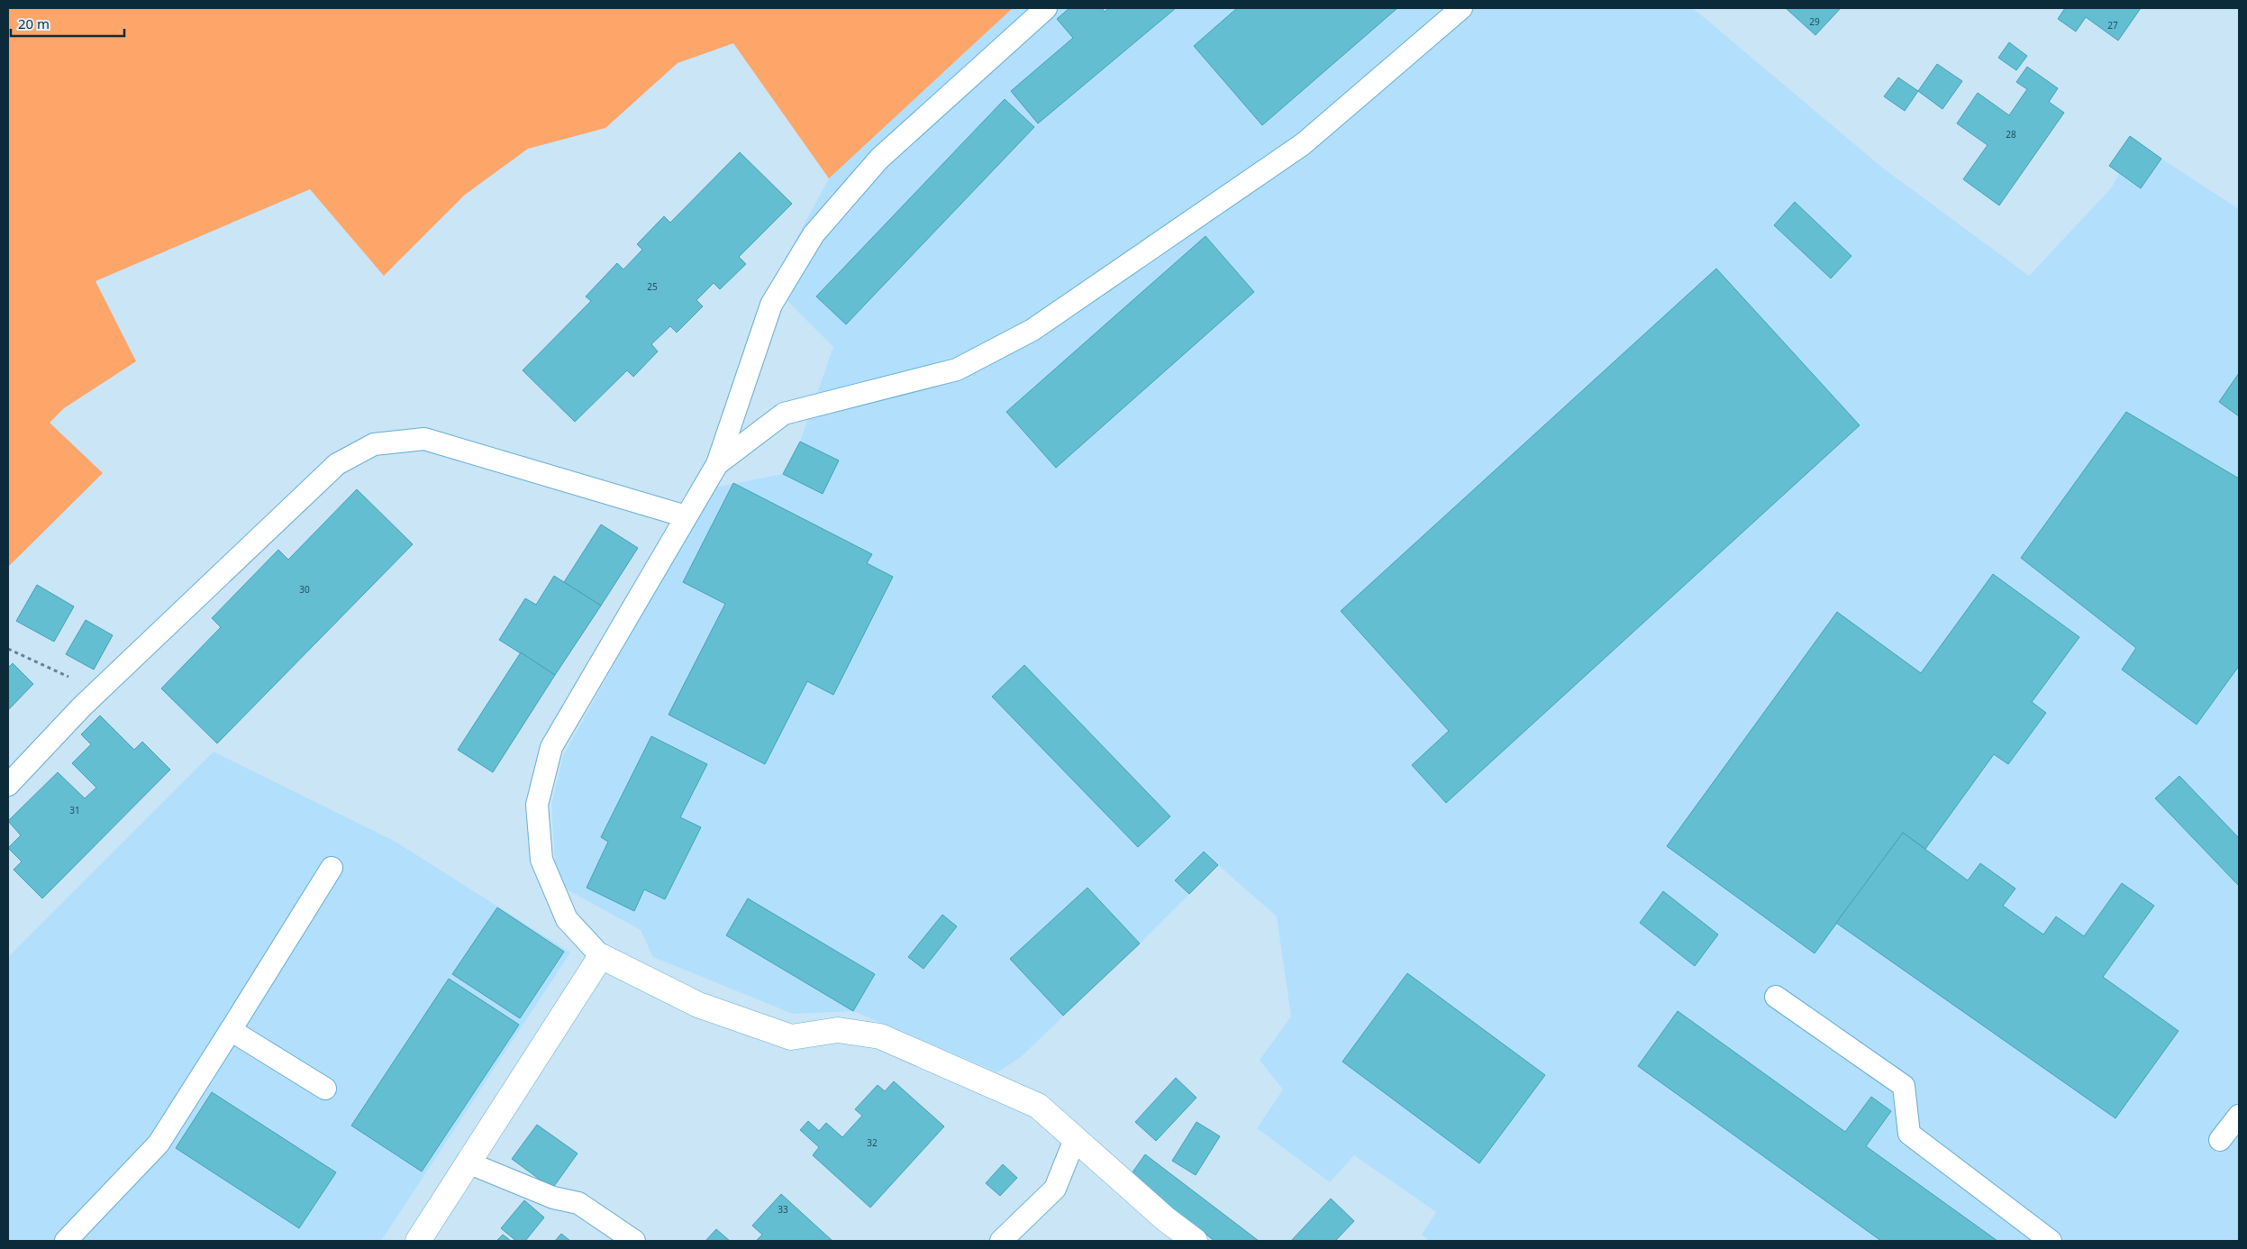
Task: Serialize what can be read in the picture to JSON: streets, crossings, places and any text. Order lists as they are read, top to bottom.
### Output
{
  "house_numbers": [
    "29",
    "27",
    "28",
    "25",
    "30",
    "31",
    "32",
    "33"
  ],
  "scale_bar": "20 m"
}
